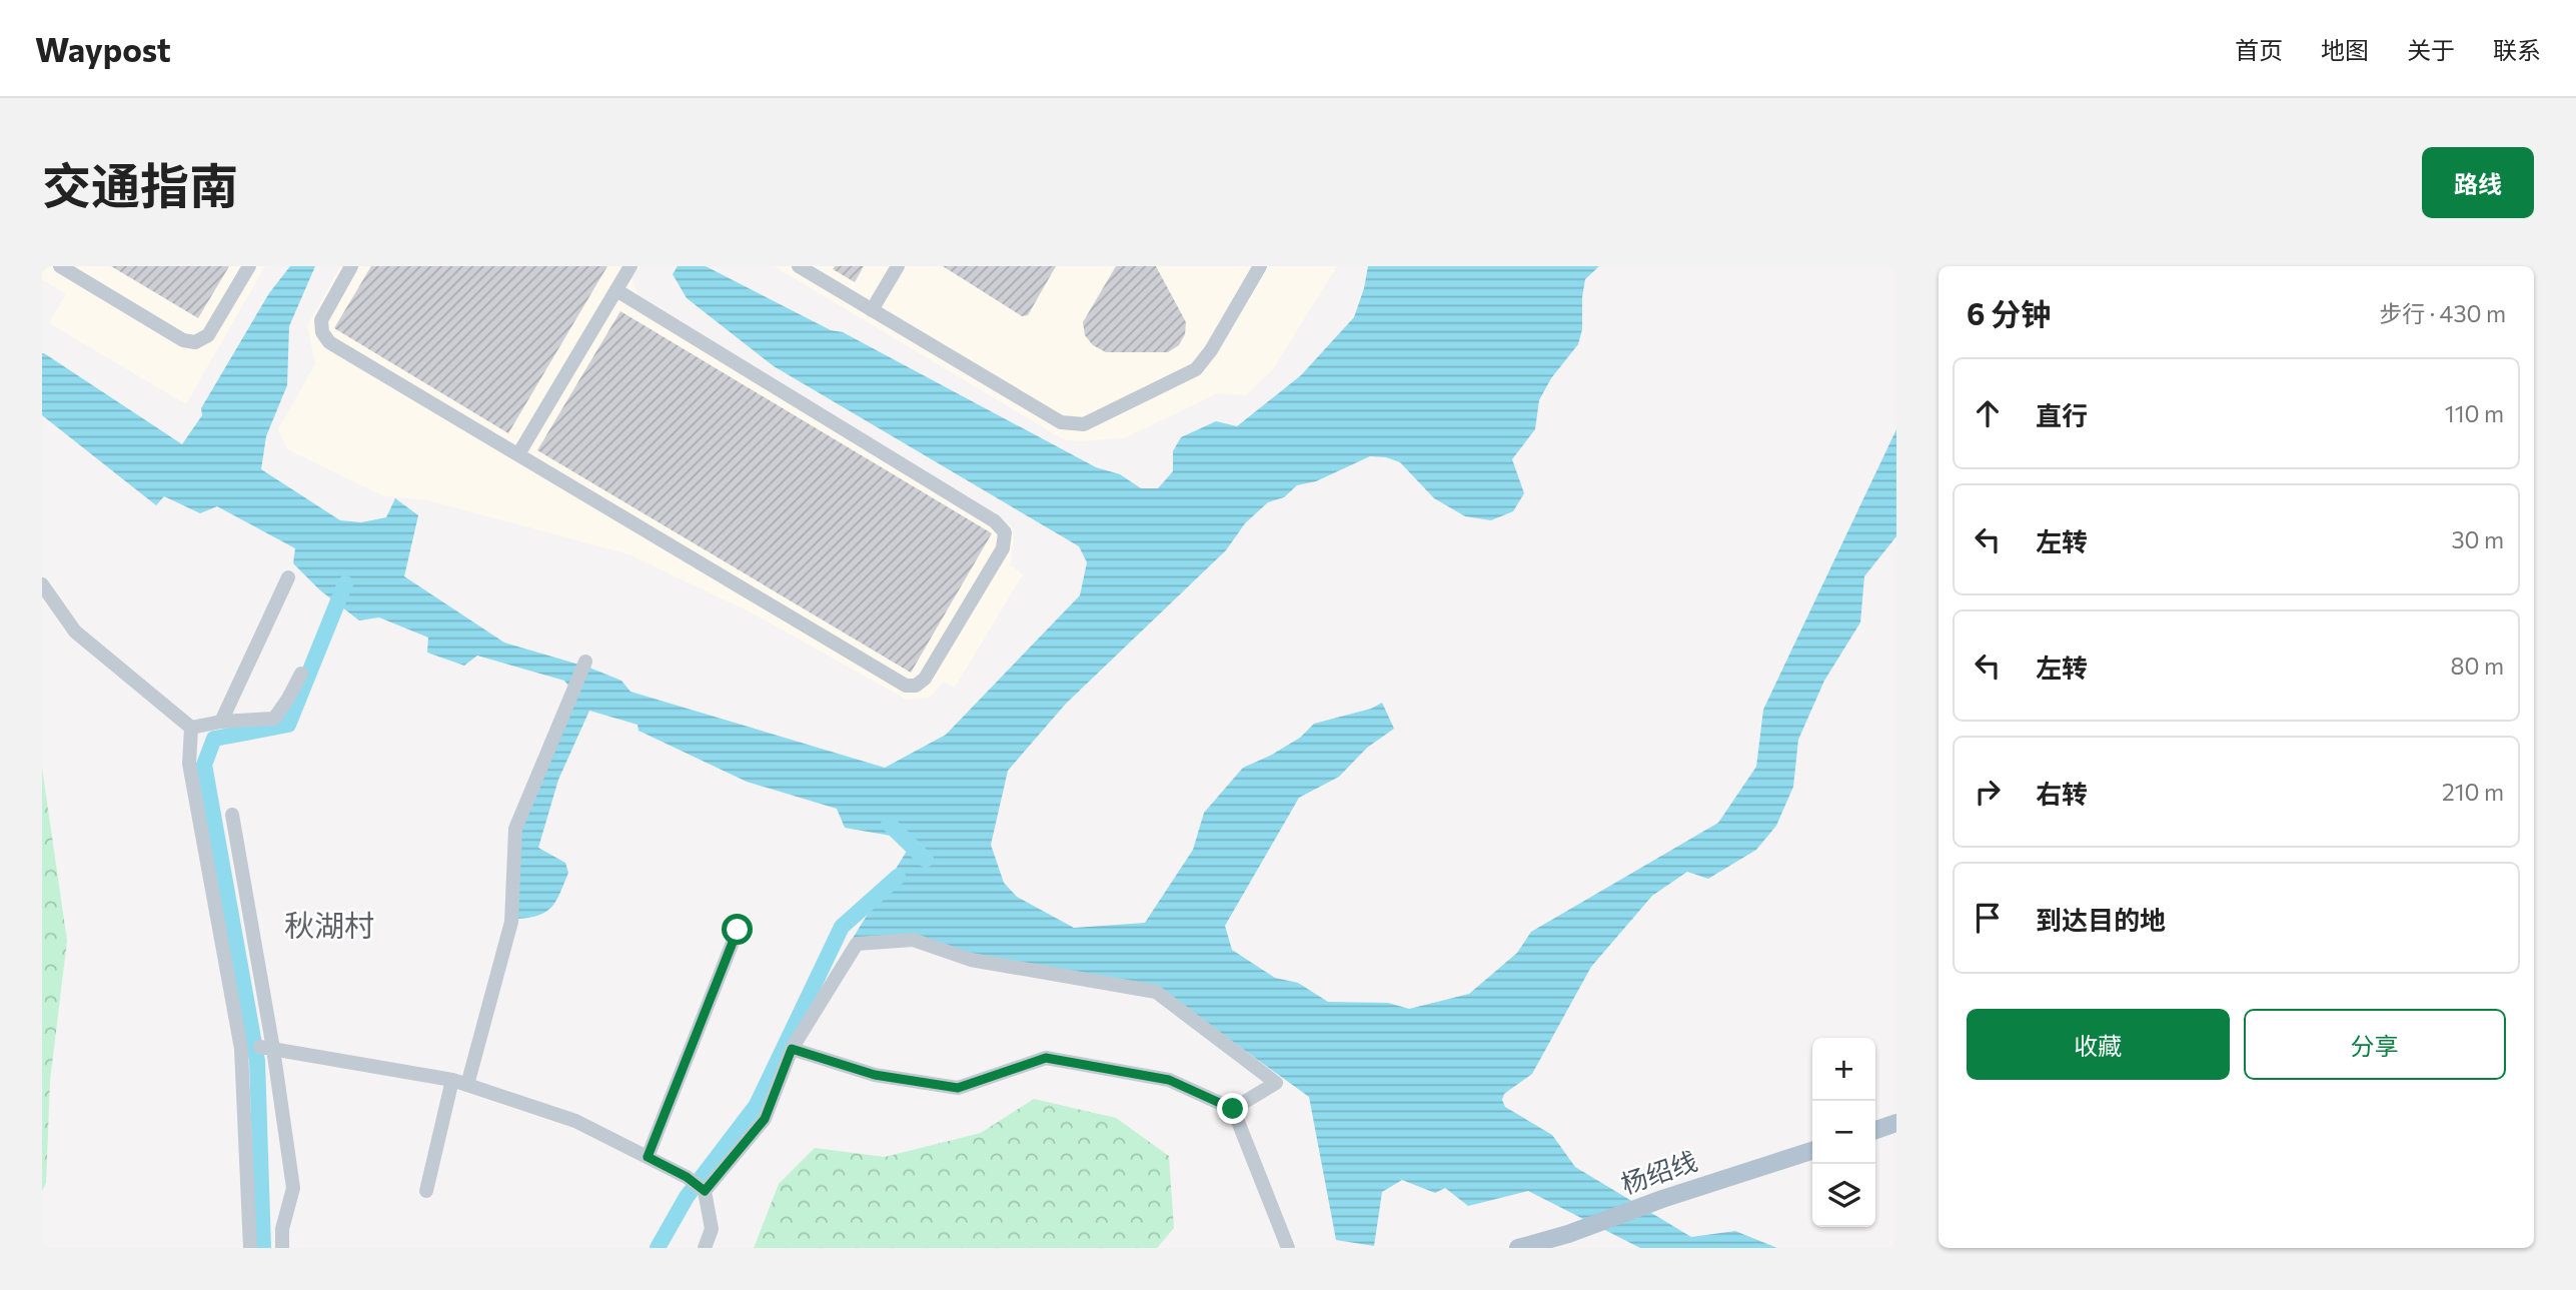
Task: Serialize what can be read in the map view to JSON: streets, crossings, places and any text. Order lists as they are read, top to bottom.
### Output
{
  "streets": {
    "main road": ["杨绍线"]
  },
  "districts": ["秋湖村"],
  "page": {
    "header": "Waypost",
    "nav": [
      "首页",
      "地图",
      "关于",
      "联系"
    ],
    "title": "交通指南",
    "buttons": [
      "路线",
      ["收藏", "分享"]
    ],
    "heading": ["6 分钟", "步行 · 430 m"],
    "list": [
      ["直行", "110 m"],
      ["左转", "30 m"],
      ["左转", "80 m"],
      ["右转", "210 m"],
      "到达目的地"
    ],
    "map_buttons": ["+", "−"]
  }
}
